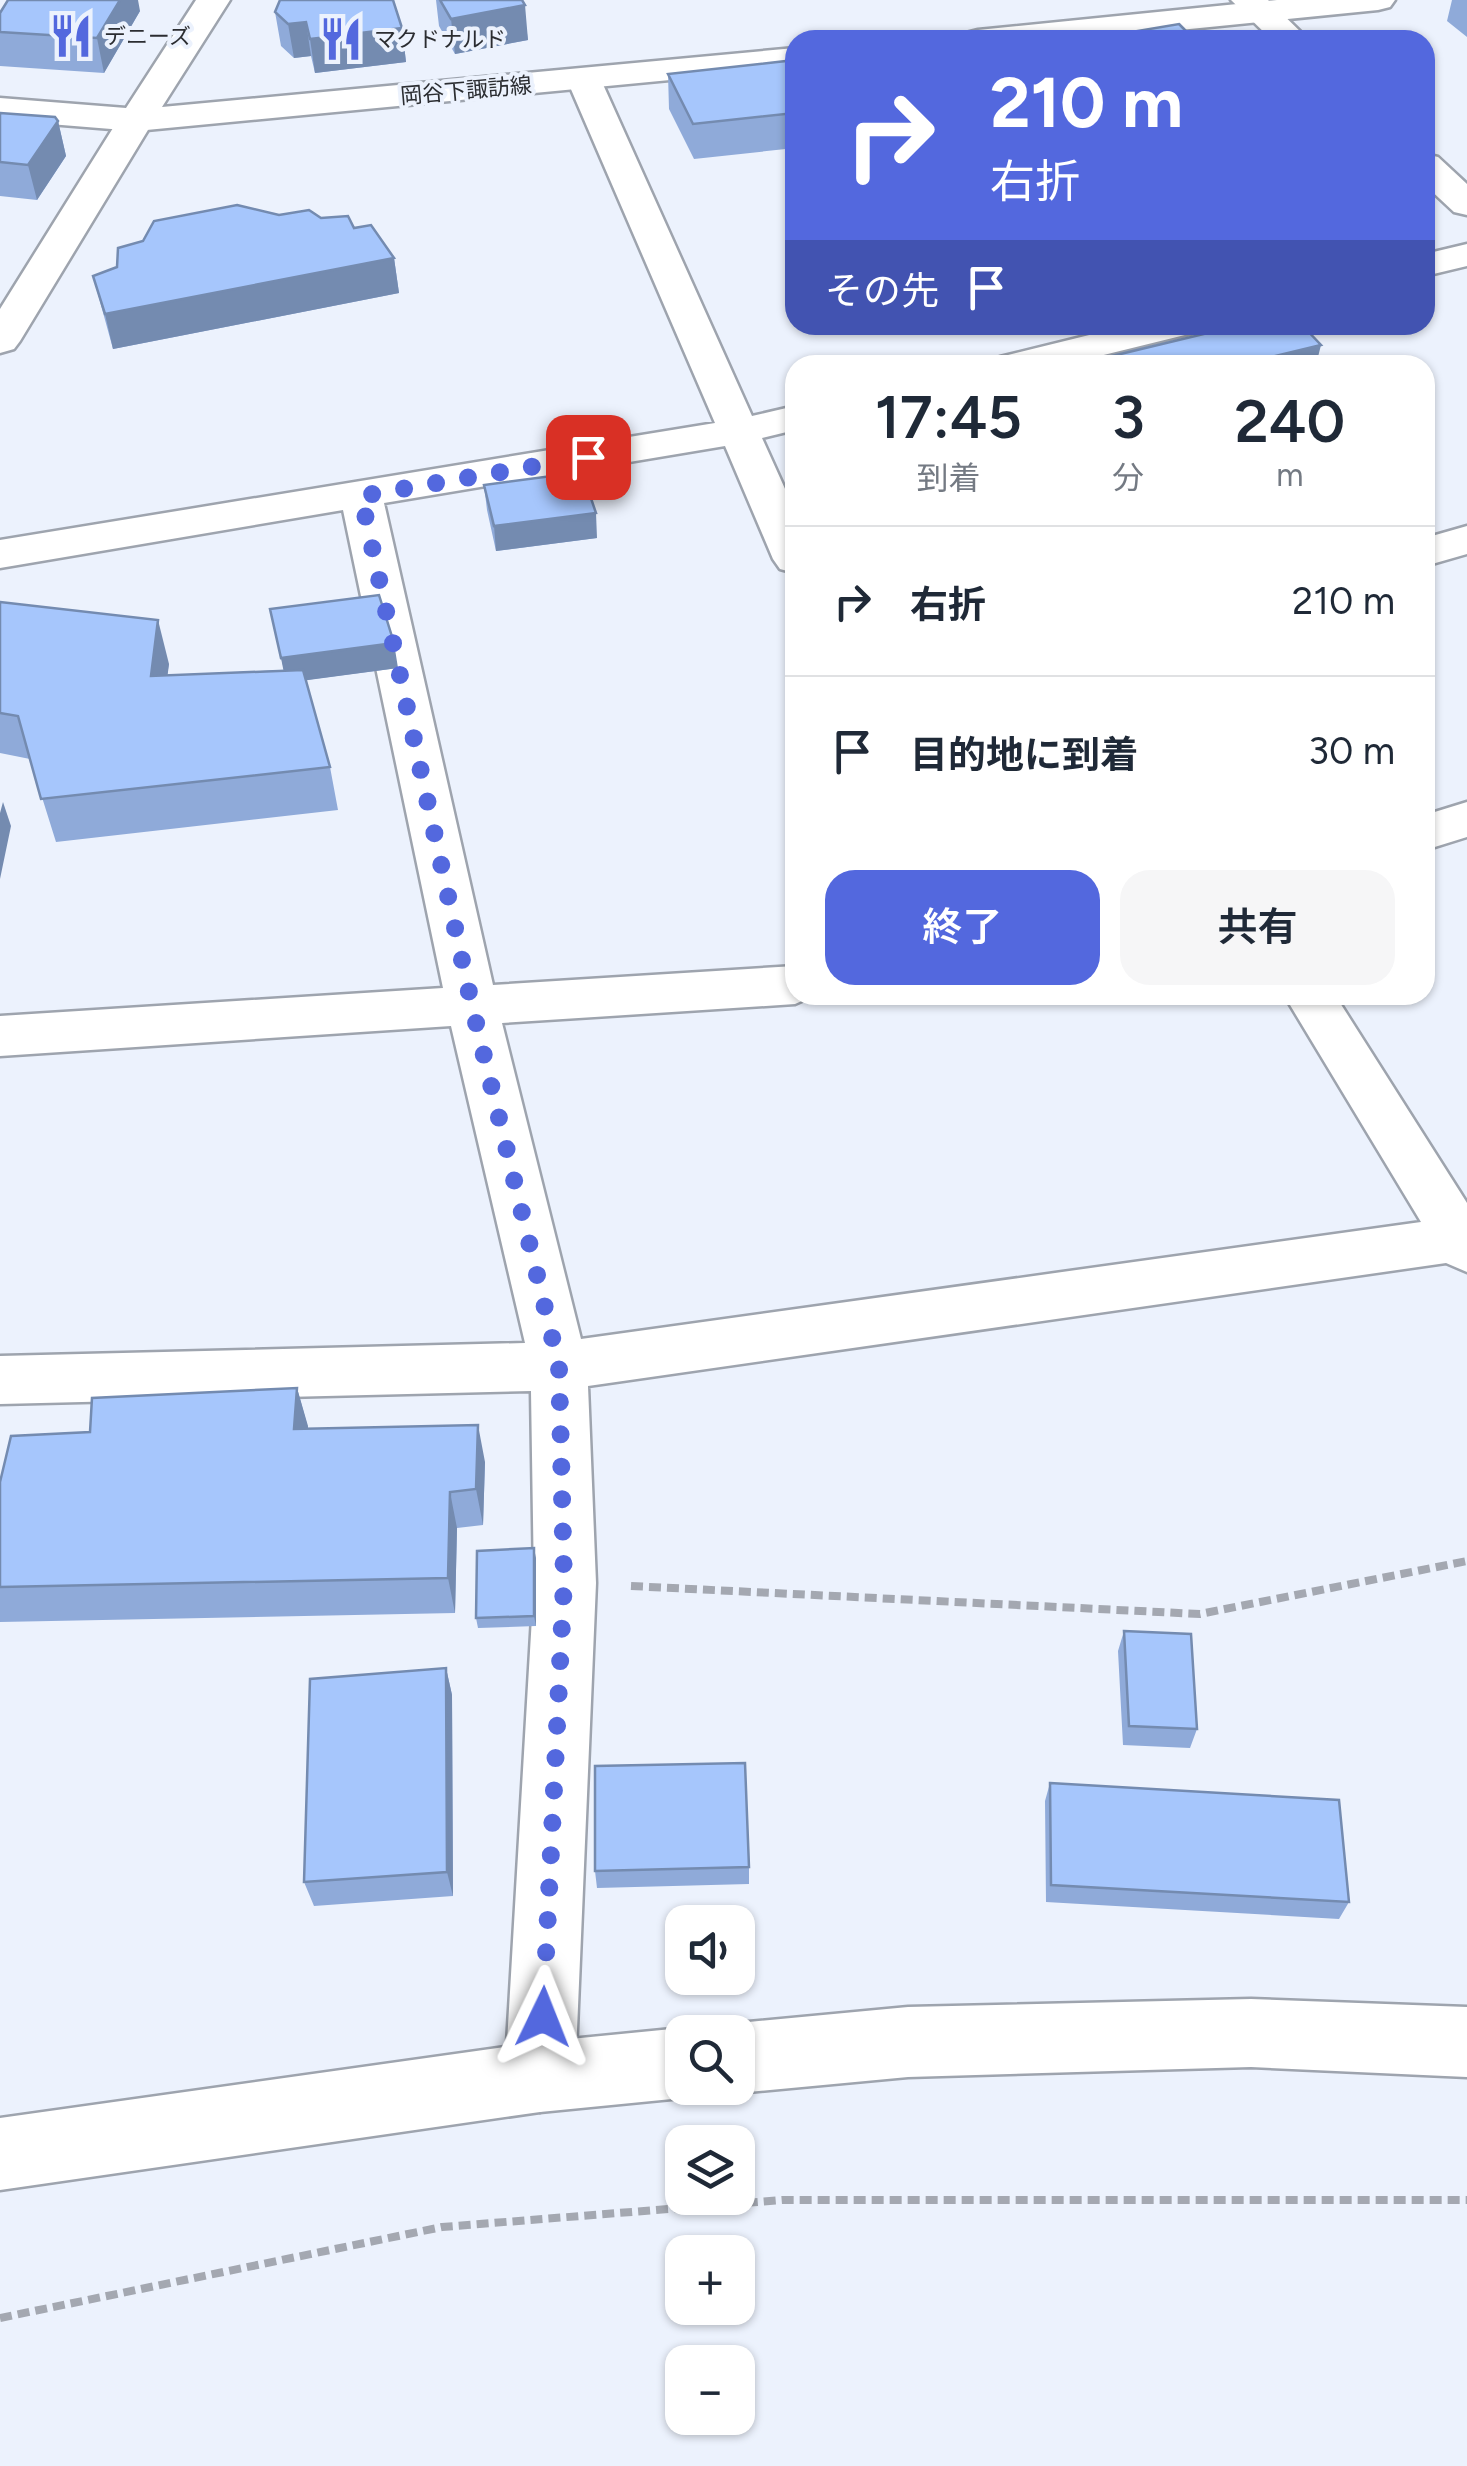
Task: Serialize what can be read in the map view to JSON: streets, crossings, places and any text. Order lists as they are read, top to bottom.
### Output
{
  "streets": {
    "street": ["岡谷下諏訪線"]
  },
  "places": {
    "restaurant": ["デニーズ", "マクドナルド"]
  },
  "page": {
    "turn": ["210 m", "右折"],
    "then": "その先",
    "eta": [
      "17:45",
      "到着",
      "3",
      "分",
      "240",
      "m"
    ],
    "list": [
      {
        "name": "右折",
        "value": "210 m"
      },
      {
        "name": "目的地に到着",
        "value": "30 m"
      }
    ],
    "buttons": ["終了", "共有"],
    "map_buttons": ["+", "−"]
  }
}
